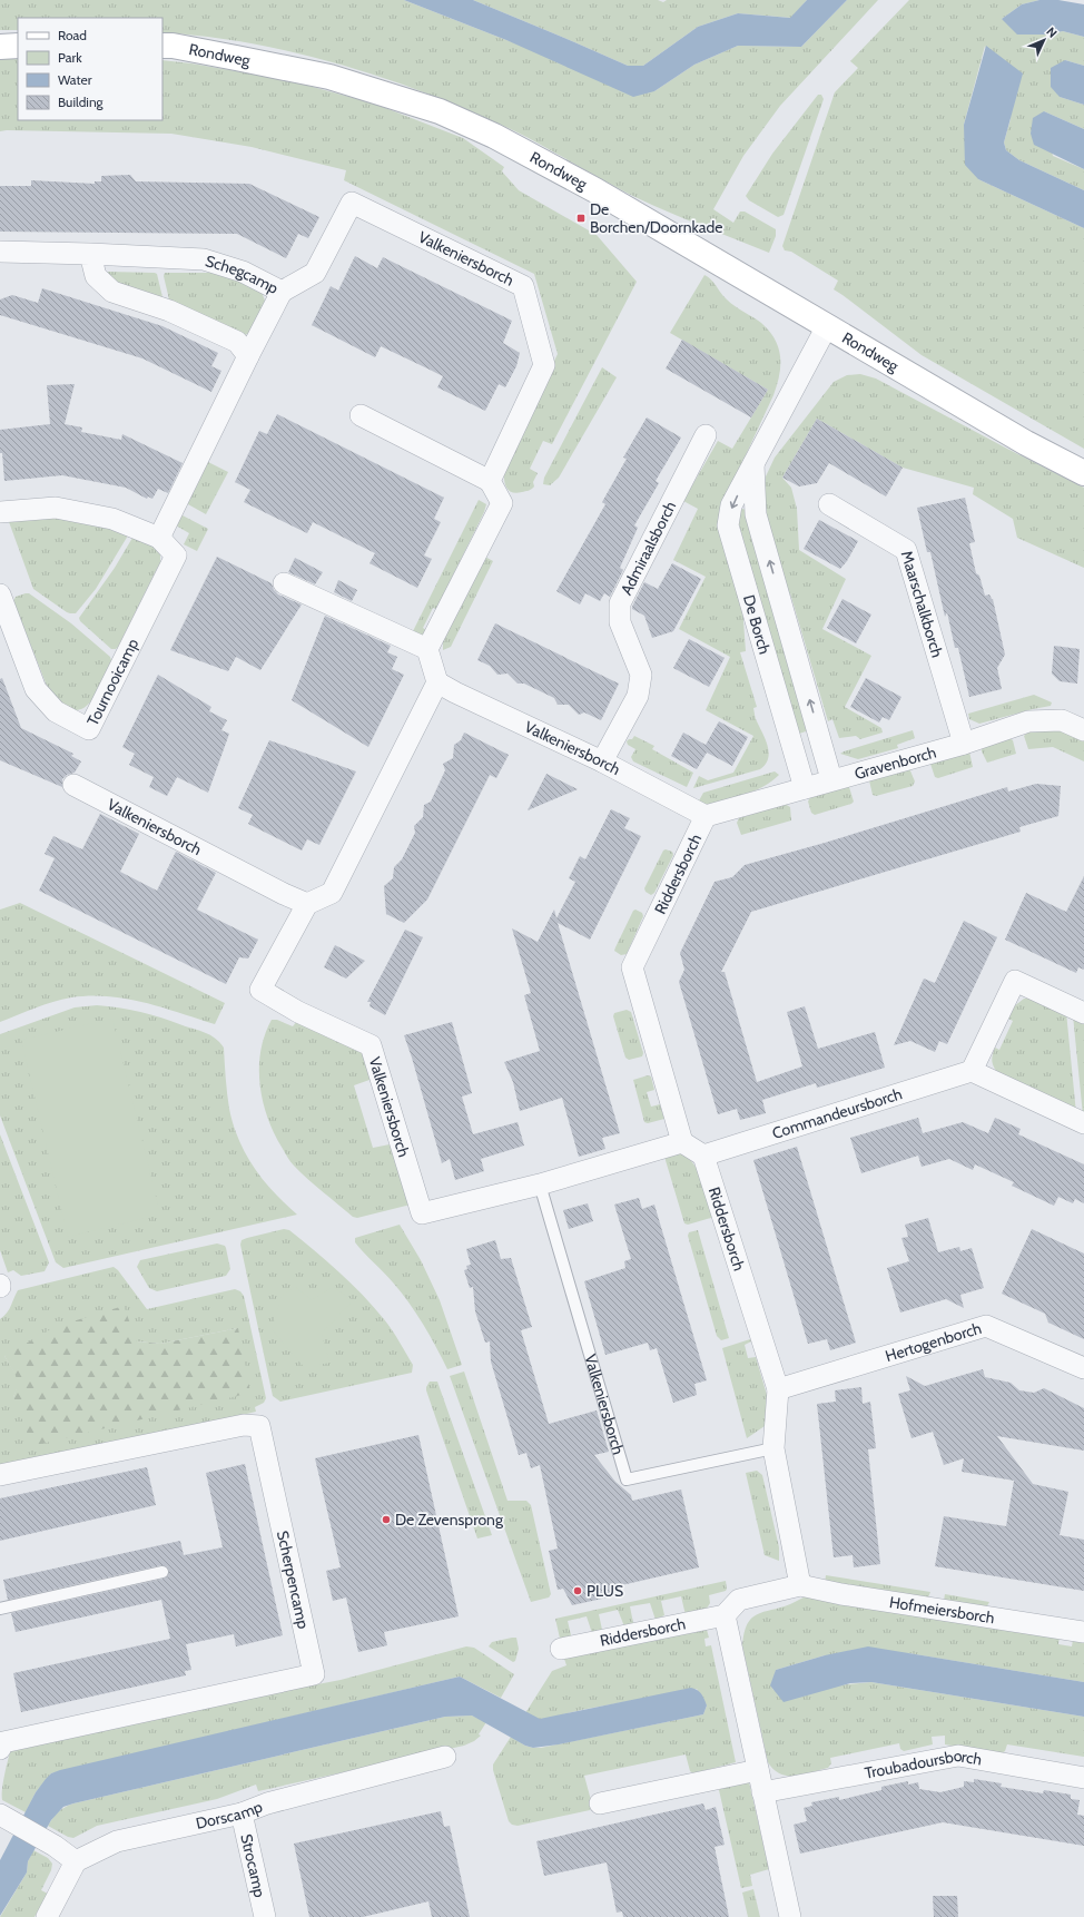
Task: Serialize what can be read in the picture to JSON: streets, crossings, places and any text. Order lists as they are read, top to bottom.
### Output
{
  "streets": {
    "main road": ["Rondweg"],
    "street": [
      "Valkeniersborch",
      "Schegcamp",
      "Admiraalsborch",
      "Maarschalkborch",
      "De Borch",
      "Tournooicamp",
      "Gravenborch",
      "Riddersborch",
      "Commandeursborch",
      "Hertogenborch",
      "Scherpencamp",
      "Hofmeiersborch",
      "Troubadoursborch",
      "Dorscamp",
      "Strocamp"
    ]
  },
  "crossings": [
    ["Rondweg", "De Borch"],
    ["Valkeniersborch", "Schegcamp"],
    ["Valkeniersborch", "Admiraalsborch"],
    ["Valkeniersborch", "Gravenborch"],
    ["Valkeniersborch", "Riddersborch"],
    ["Maarschalkborch", "Gravenborch"],
    ["De Borch", "Gravenborch"],
    ["Gravenborch", "Riddersborch"],
    ["Riddersborch", "Commandeursborch"],
    ["Riddersborch", "Hertogenborch"],
    ["Riddersborch", "Hofmeiersborch"],
    ["Dorscamp", "Strocamp"]
  ],
  "places": {
    "transit": ["De Borchen/Doornkade"],
    "other": ["De Zevensprong", "PLUS"]
  },
  "legend": [
    "Road",
    "Park",
    "Water",
    "Building"
  ],
  "north": "top right"
}
